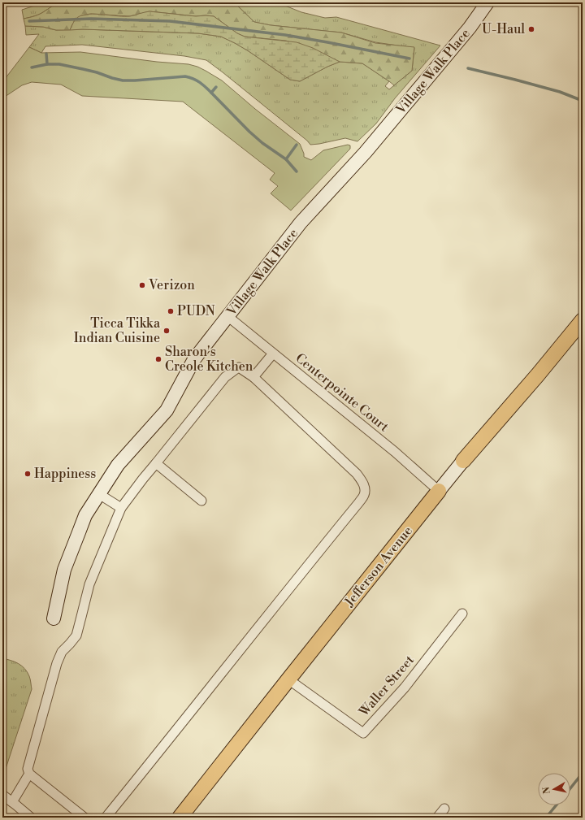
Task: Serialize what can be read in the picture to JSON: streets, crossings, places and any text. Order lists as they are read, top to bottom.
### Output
{
  "streets": {
    "main road": ["Jefferson Avenue"],
    "street": ["Village Walk Place", "Centerpointe Court", "Waller Street"]
  },
  "crossings": [
    ["Village Walk Place", "Centerpointe Court"],
    ["Centerpointe Court", "Jefferson Avenue"],
    ["Jefferson Avenue", "Waller Street"]
  ],
  "places": [
    "U-Haul",
    "Verizon",
    "PUDN",
    "Ticca Tikka Indian Cuisine",
    "Sharon's Creole Kitchen",
    "Happiness"
  ],
  "north": "left"
}
